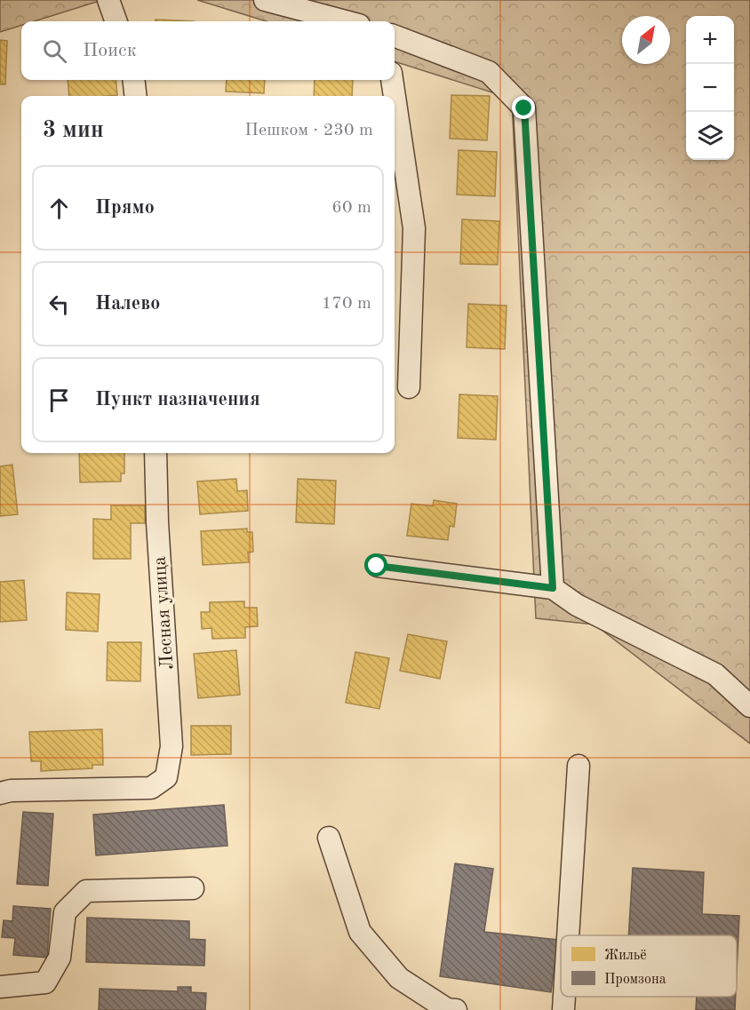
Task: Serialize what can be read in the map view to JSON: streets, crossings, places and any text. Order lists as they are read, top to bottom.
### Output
{
  "streets": {
    "street": ["Лесная улица"]
  },
  "legend": ["Жильё", "Промзона"],
  "north": "top right",
  "page": {
    "map_buttons": ["+", "−"],
    "search": "Поиск",
    "heading": ["3 мин", "Пешком · 230 m"],
    "list": [
      ["Прямо", "60 m"],
      ["Налево", "170 m"],
      "Пункт назначения"
    ]
  }
}
